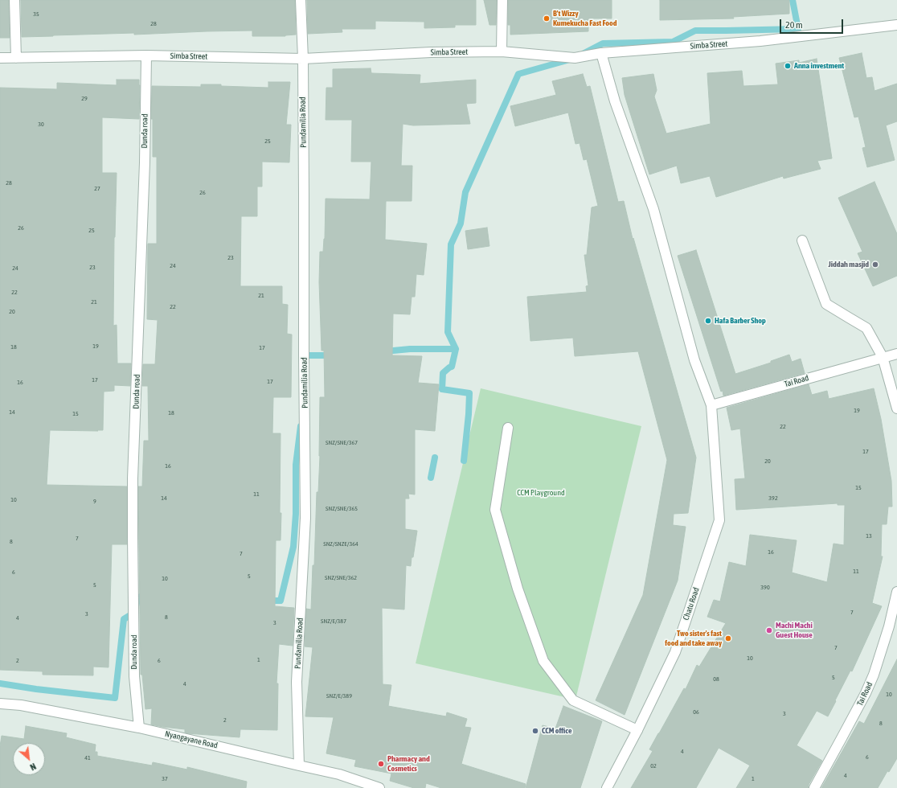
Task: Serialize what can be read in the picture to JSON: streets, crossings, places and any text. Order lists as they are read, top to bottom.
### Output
{
  "streets": {
    "street": [
      "Simba Street",
      "Pundamilia Road",
      "Dunda road",
      "Tai Road",
      "Chatu Road",
      "Nyangayane Road"
    ]
  },
  "crossings": [
    ["Simba Street", "Pundamilia Road"],
    ["Simba Street", "Dunda road"],
    ["Simba Street", "Chatu Road"],
    ["Pundamilia Road", "Nyangayane Road"],
    ["Dunda road", "Nyangayane Road"],
    ["Tai Road", "Chatu Road"]
  ],
  "parks": ["CCM Playground"],
  "places": [
    "B't Wizzy Kumekucha Fast Food",
    "Anna investment",
    "Jiddah masjid",
    "Hafa Barber Shop",
    "Machi Machi Guest House",
    "Two sister's fast food and take away",
    "CCM office",
    "Pharmacy and Cosmetics"
  ],
  "house_numbers": [
    "35",
    "28",
    "29",
    "30",
    "25",
    "28",
    "27",
    "26",
    "26",
    "25",
    "23",
    "24",
    "23",
    "24",
    "22",
    "21",
    "21",
    "22",
    "20",
    "19",
    "18",
    "17",
    "17",
    "17",
    "16",
    "19",
    "14",
    "18",
    "15",
    "22",
    "SNZ/SNE/367",
    "17",
    "20",
    "16",
    "15",
    "11",
    "14",
    "392",
    "10",
    "9",
    "SNZ/SNE/365",
    "13",
    "7",
    "8",
    "SNZ/SNZE/364",
    "16",
    "7",
    "11",
    "6",
    "5",
    "SNZ/SNE/362",
    "10",
    "5",
    "390",
    "7",
    "3",
    "8",
    "4",
    "SNZ/E/387",
    "3",
    "7",
    "10",
    "1",
    "2",
    "6",
    "5",
    "08",
    "4",
    "10",
    "SNZ/E/389",
    "06",
    "3",
    "2",
    "8",
    "4",
    "6",
    "41",
    "02",
    "4",
    "37",
    "1"
  ],
  "scale_bar": "20 m",
  "north": "bottom right"
}
